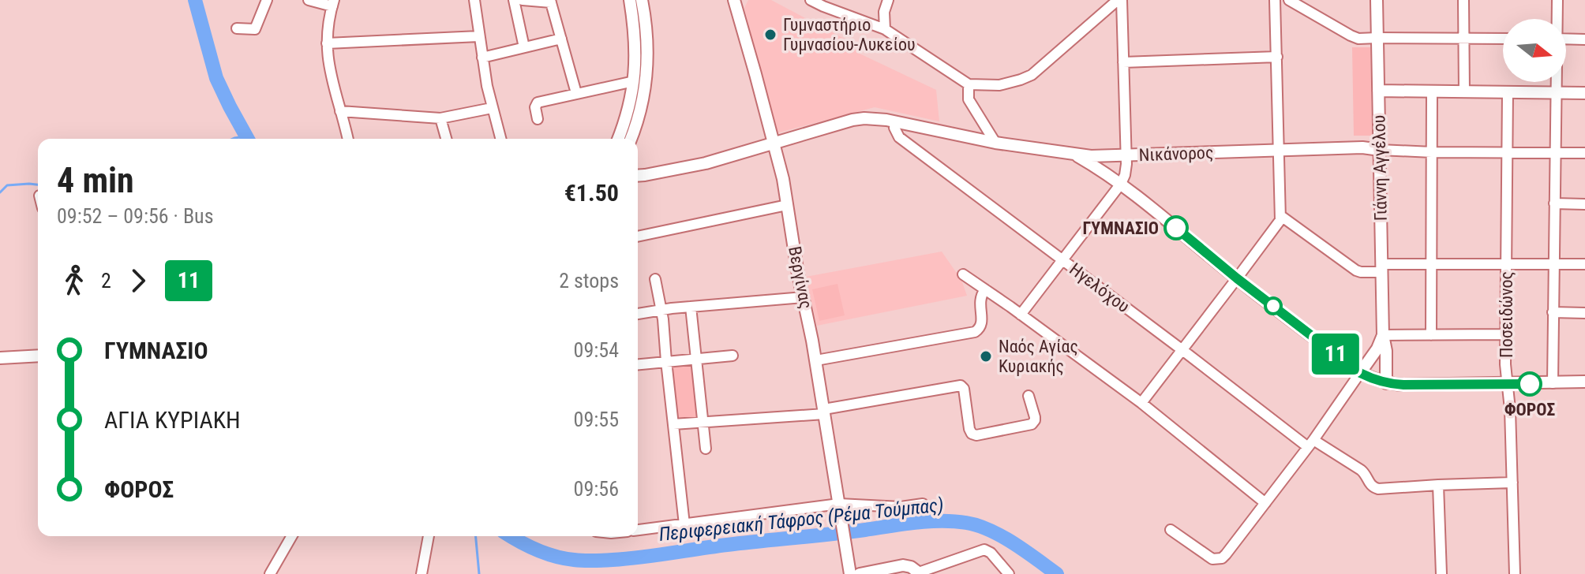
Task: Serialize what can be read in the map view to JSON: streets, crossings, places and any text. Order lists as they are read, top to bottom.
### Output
{
  "streets": {
    "street": [
      "Νικάνορος",
      "Γιάννη Αγγέλου",
      "Βεργίνας",
      "Ηγελόχου",
      "Ποσειδώνος"
    ]
  },
  "crossings": [
    ["Νικάνορος", "Γιάννη Αγγέλου"],
    ["Νικάνορος", "Βεργίνας"],
    ["Νικάνορος", "Ποσειδώνος"],
    ["Ηγελόχου", "Ποσειδώνος"]
  ],
  "water": ["Περιφερειακή Τάφρος (Ρέμα Τούμπας)"],
  "places": [
    "Γυμναστήριο Γυμνασίου-Λυκείου",
    "ΓΥΜΝΑΣΙΟ",
    "Ναός Αγίας Κυριακής",
    "ΦΟΡΟΣ"
  ],
  "lines": ["bus line 11"],
  "north": "right",
  "page": {
    "on_map": "11",
    "heading": ["4 min", "09:52 – 09:56 · Bus", "€1.50"],
    "legs": ["2", "11", "2 stops"],
    "list": [
      {
        "name": "ΓΥΜΝΑΣΙΟ",
        "value": "09:54"
      },
      {
        "name": "ΑΓΙΑ ΚΥΡΙΑΚΗ",
        "value": "09:55"
      },
      {
        "name": "ΦΟΡΟΣ",
        "value": "09:56"
      }
    ]
  }
}
